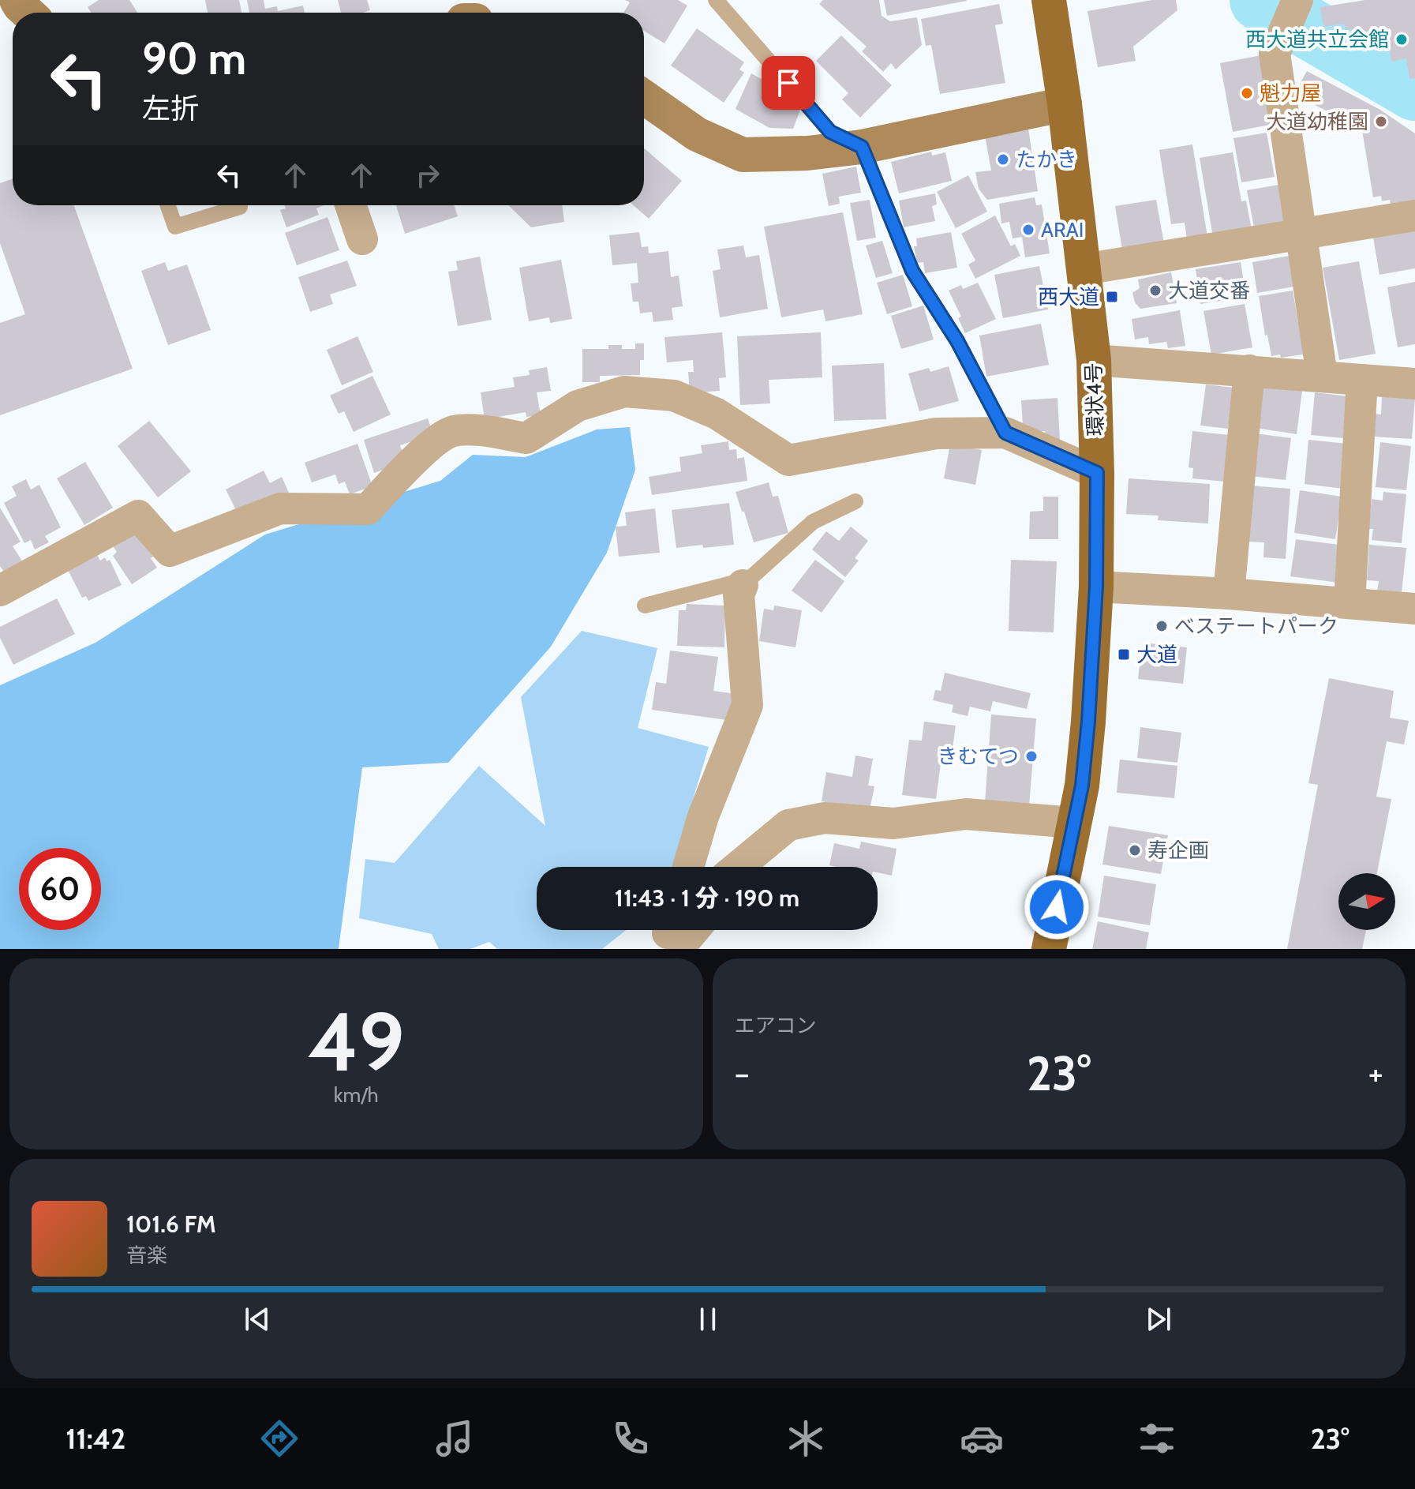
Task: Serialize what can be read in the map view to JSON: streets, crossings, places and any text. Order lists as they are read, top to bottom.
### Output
{
  "streets": {
    "main road": ["環状4号"]
  },
  "places": {
    "other": [
      "西大道共立会館",
      "魁力屋",
      "大道幼稚園",
      "たかき",
      "ARAI",
      "大道交番",
      "べステートパーク",
      "きむてつ",
      "寿企画"
    ],
    "transit": ["西大道", "大道"]
  },
  "north": "right",
  "page": {
    "turn": ["90 m", "左折"],
    "limit": "60",
    "trip": "11:43 · 1 分 · 190 m",
    "tile": [
      ["49", "km/h"],
      "エアコン"
    ],
    "heat": ["−", "23°", "+"],
    "song": ["101.6 FM", "音楽"],
    "tabs": ["11:42", "23°"]
  }
}
